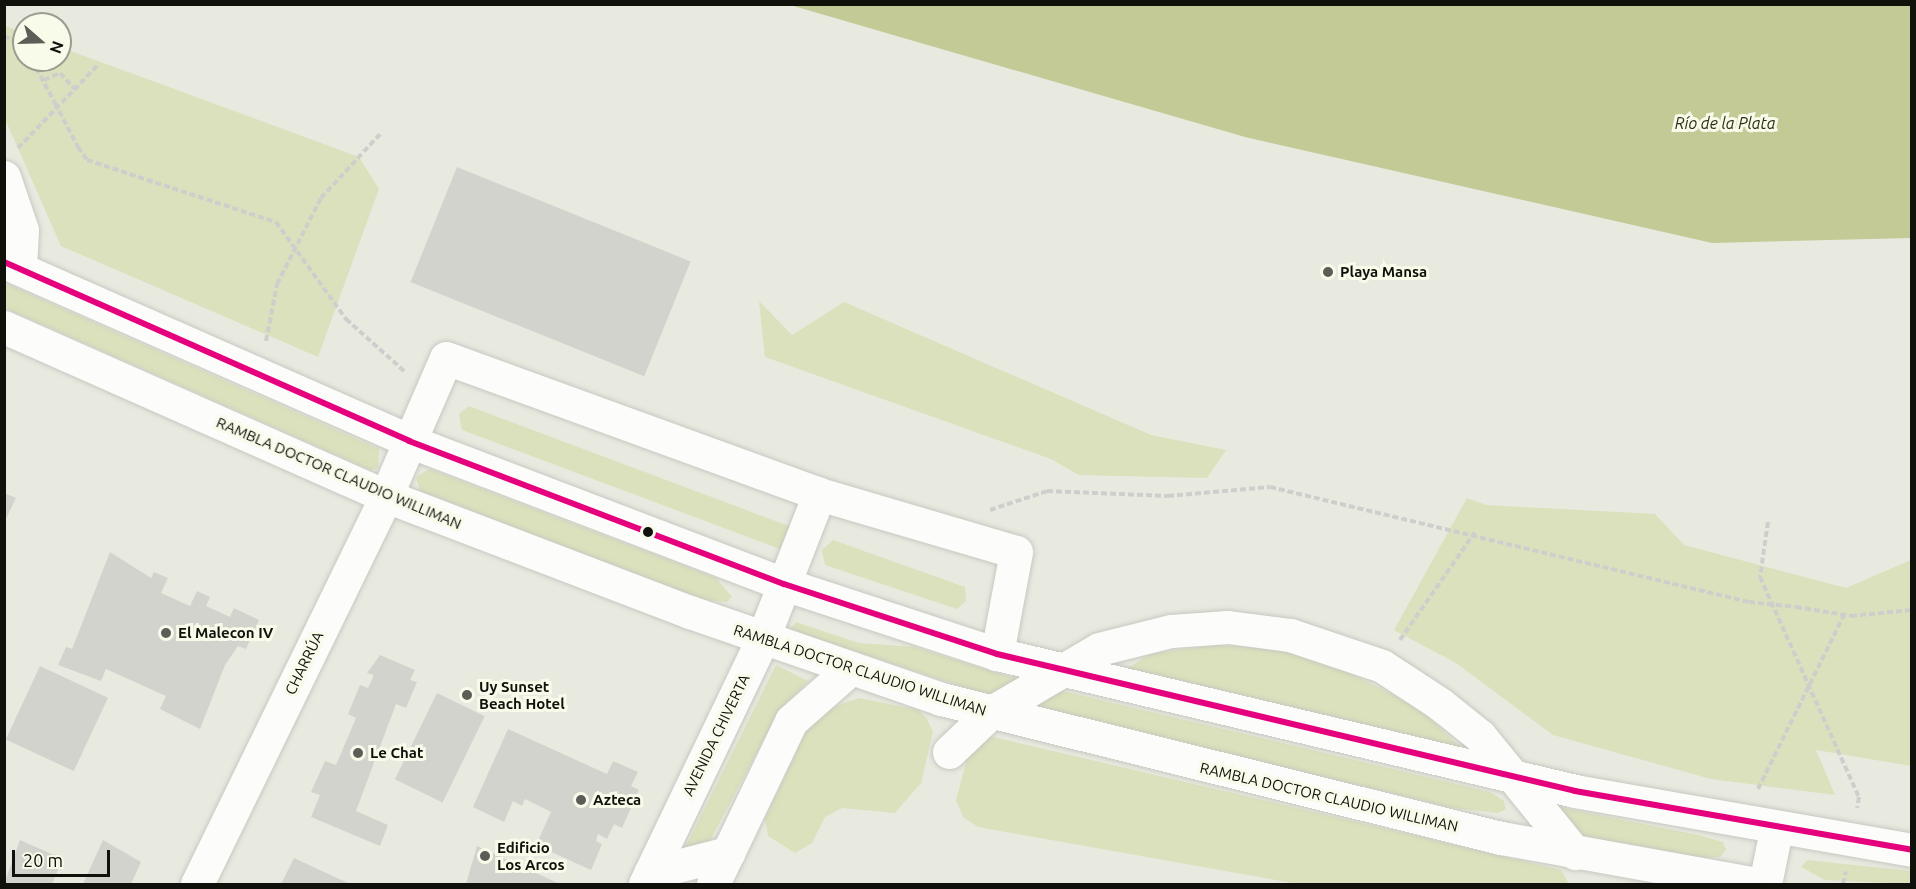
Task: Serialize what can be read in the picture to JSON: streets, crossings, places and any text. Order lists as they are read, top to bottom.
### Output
{
  "streets": {
    "main road": ["RAMBLA DOCTOR CLAUDIO WILLIMAN", "CHARRÚA", "AVENIDA CHIVERTA"]
  },
  "crossings": [
    ["RAMBLA DOCTOR CLAUDIO WILLIMAN", "CHARRÚA"],
    ["RAMBLA DOCTOR CLAUDIO WILLIMAN", "AVENIDA CHIVERTA"],
    ["CHARRÚA", "AVENIDA CHIVERTA"]
  ],
  "water": ["Río de la Plata"],
  "places": [
    "Playa Mansa",
    "El Malecon IV",
    "Uy Sunset Beach Hotel",
    "Le Chat",
    "Azteca",
    "Edificio Los Arcos"
  ],
  "scale_bar": "20 m",
  "north": "right"
}
